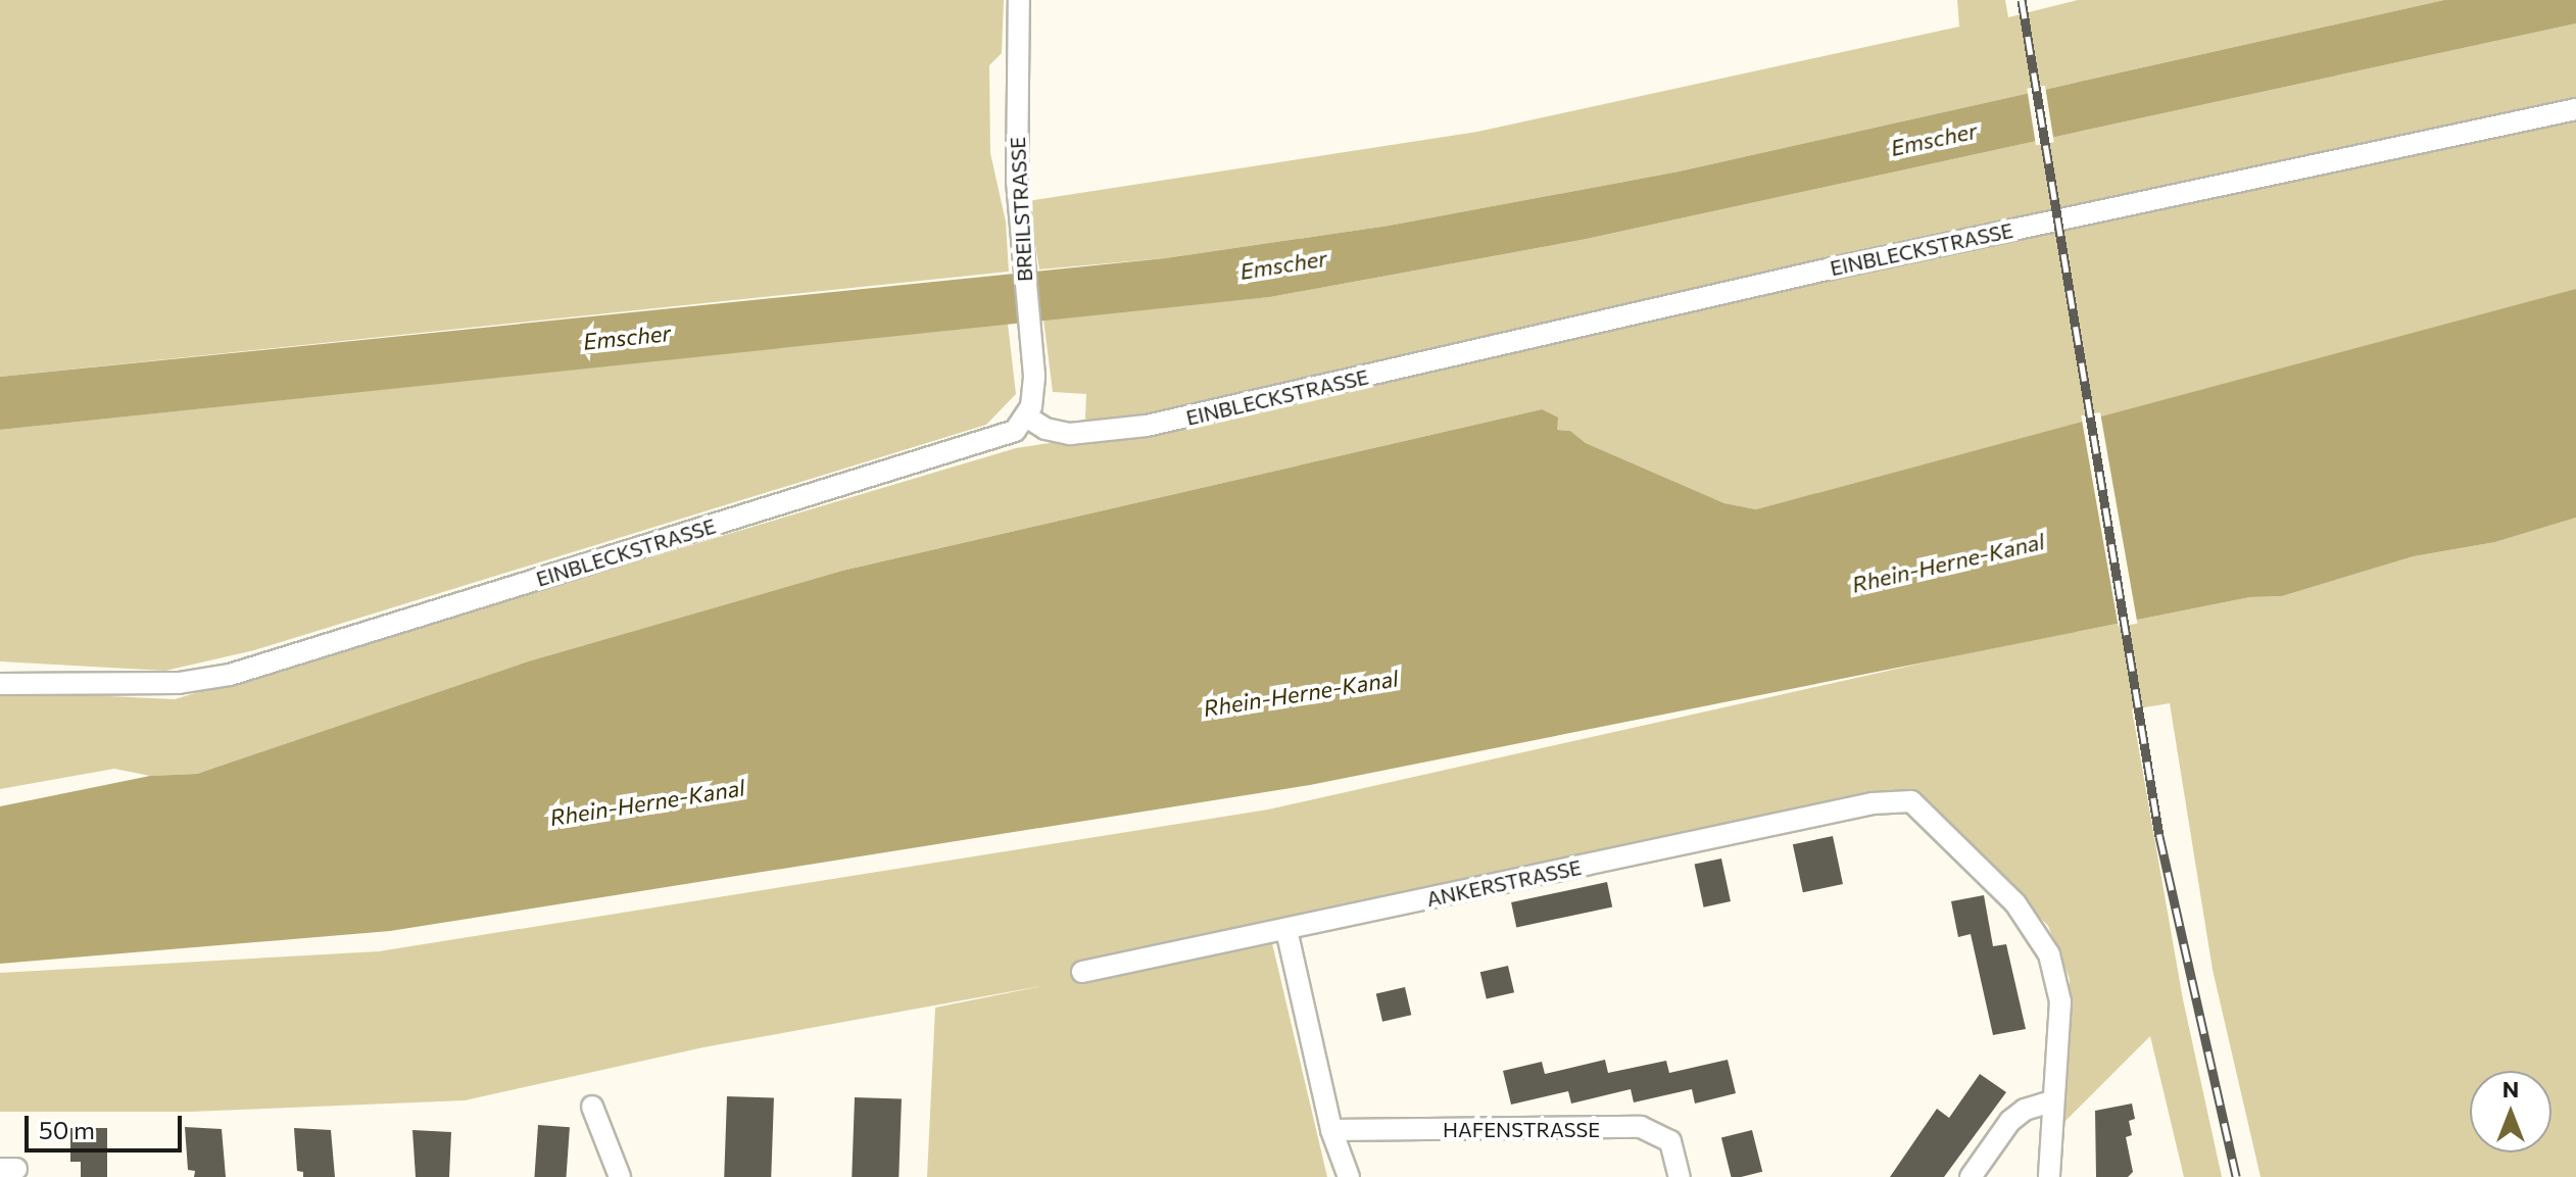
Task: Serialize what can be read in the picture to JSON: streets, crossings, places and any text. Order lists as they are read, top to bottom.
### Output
{
  "streets": {
    "street": [
      "BREILSTRASSE",
      "EINBLECKSTRASSE",
      "ANKERSTRASSE",
      "HAFENSTRASSE"
    ]
  },
  "crossings": [
    ["BREILSTRASSE", "EINBLECKSTRASSE"]
  ],
  "water": ["Emscher", "Rhein-Herne-Kanal"],
  "scale_bar": "50 m",
  "north": "top"
}
